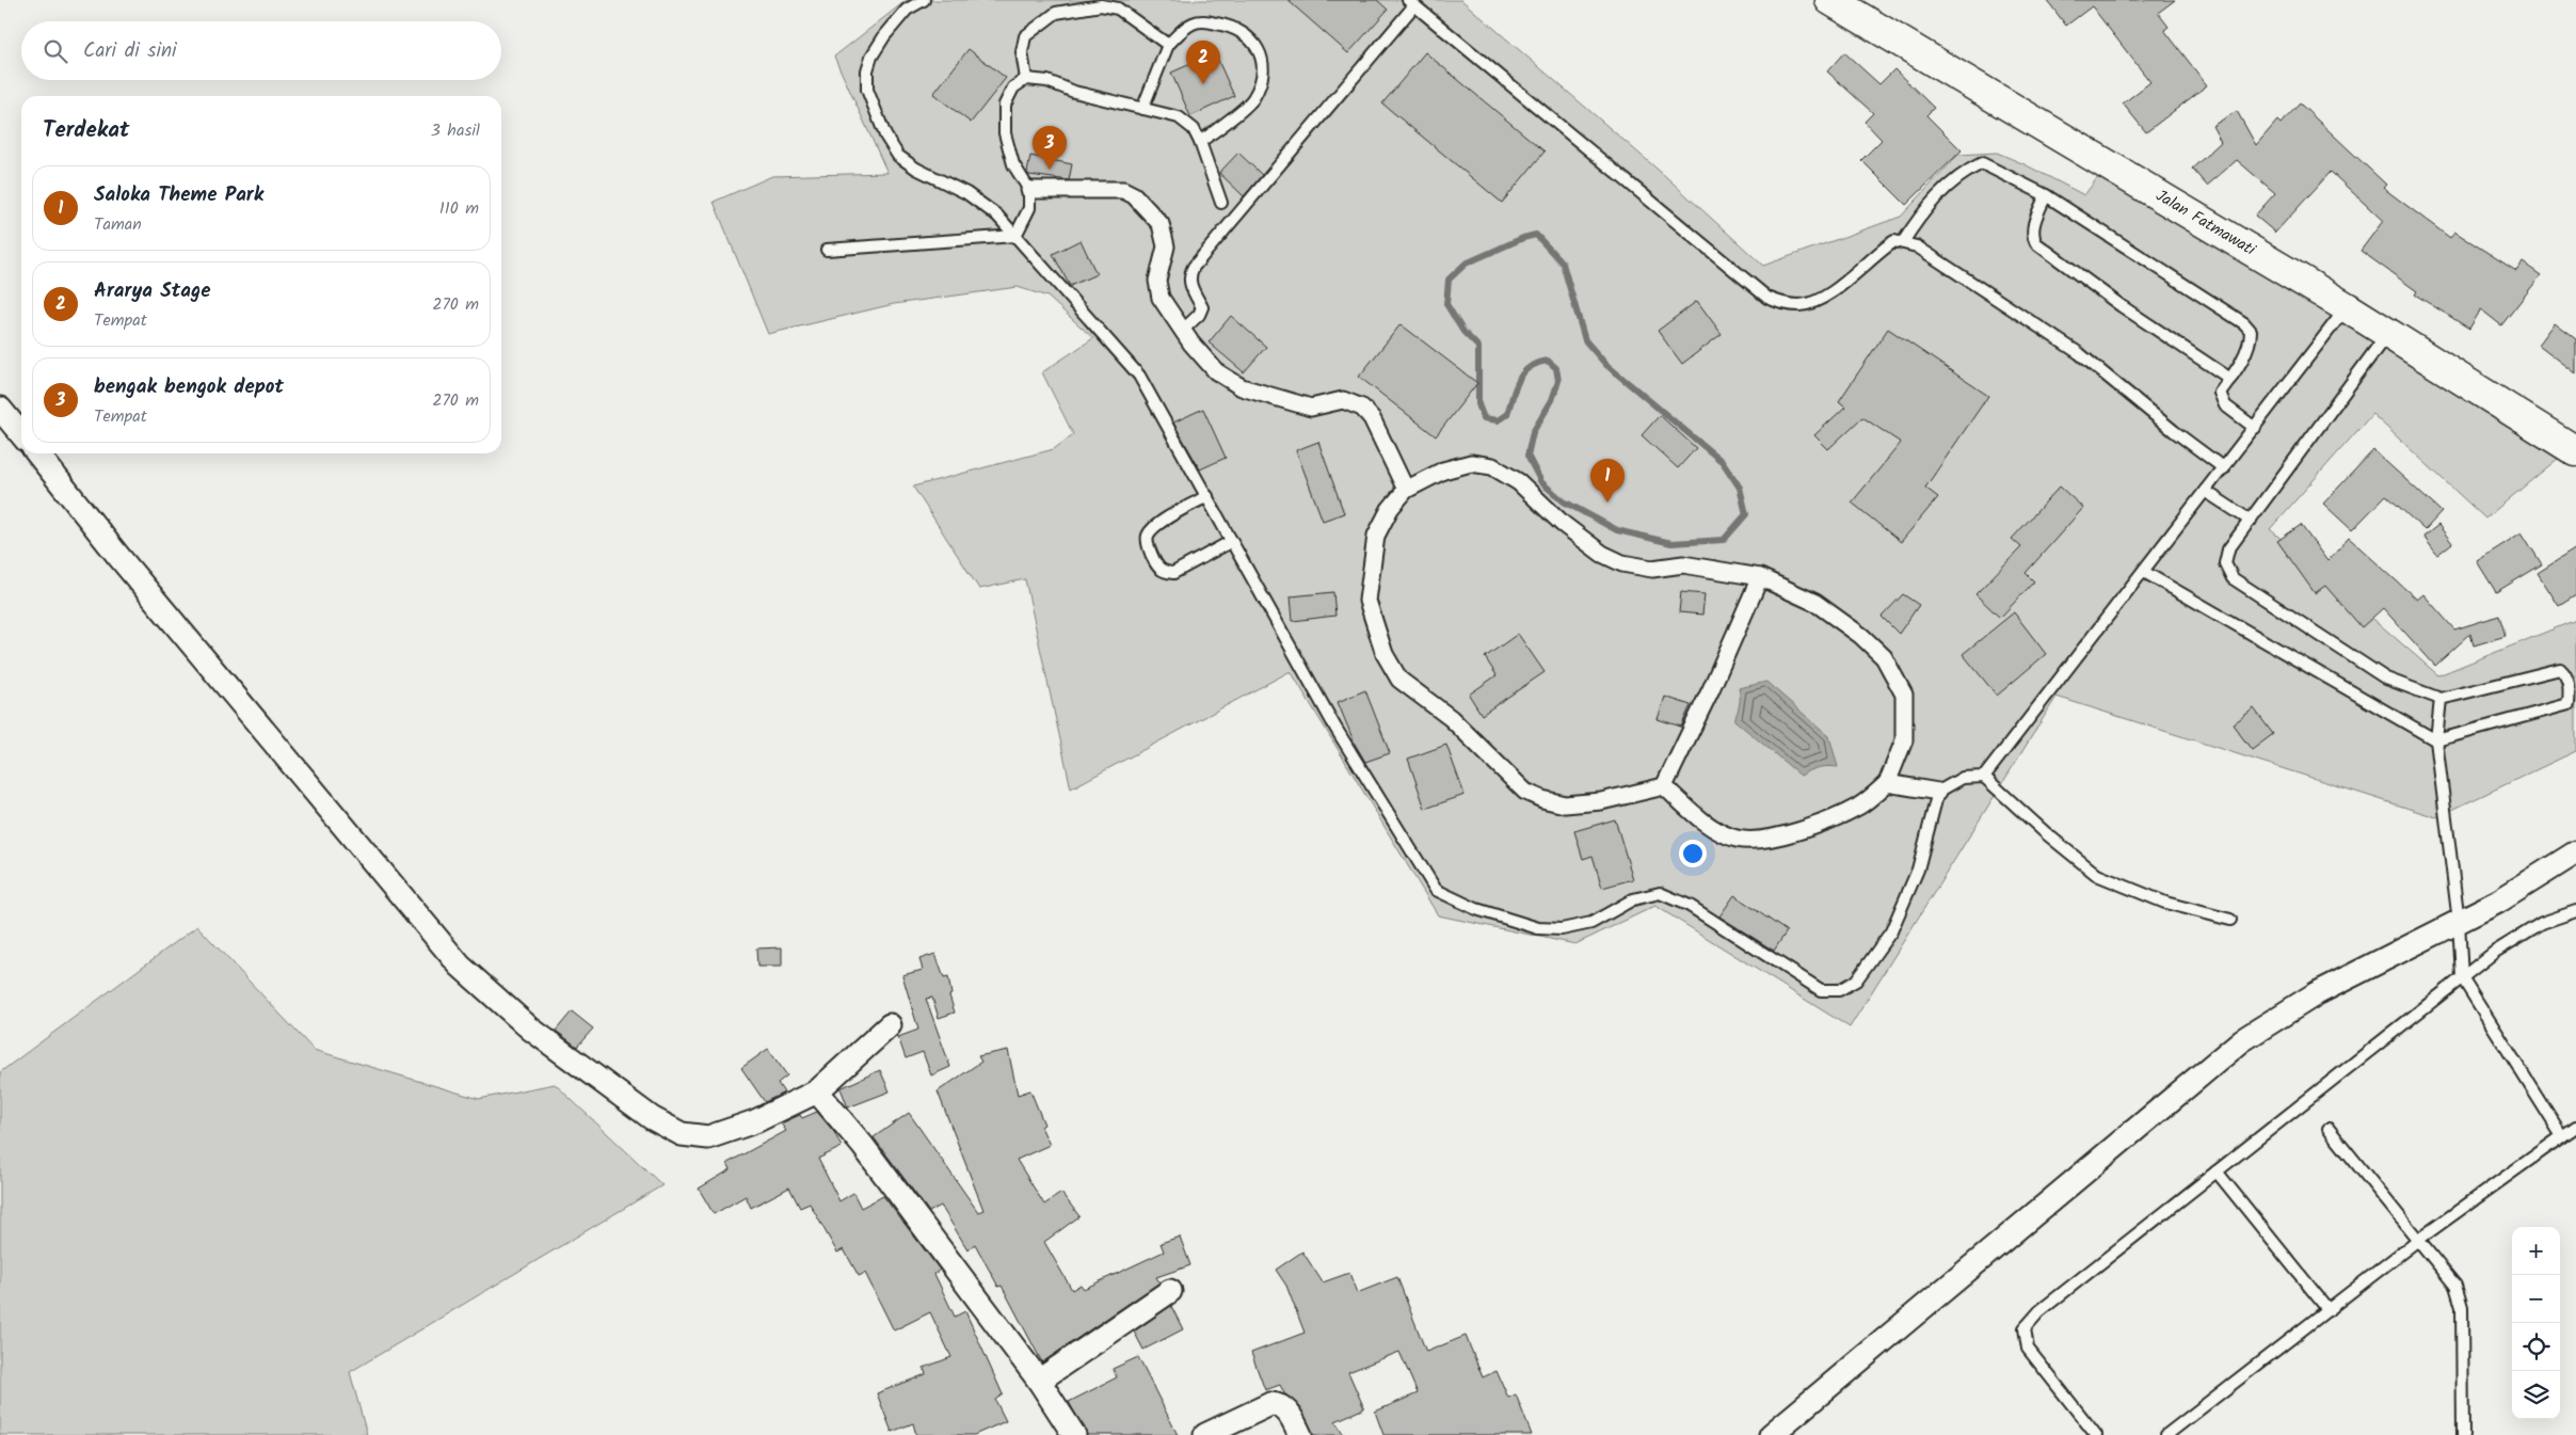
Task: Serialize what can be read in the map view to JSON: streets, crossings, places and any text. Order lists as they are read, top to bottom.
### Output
{
  "streets": {
    "highway": ["Jalan Fatmawati"]
  },
  "page": {
    "search": "Cari di sini",
    "pins": ["2", "3", "1"],
    "heading": ["Terdekat", "3 hasil"],
    "list": [
      {
        "mark": "1",
        "name": "Saloka Theme Park",
        "note": "Taman",
        "value": "110 m"
      },
      {
        "mark": "2",
        "name": "Ararya Stage",
        "note": "Tempat",
        "value": "270 m"
      },
      {
        "mark": "3",
        "name": "bengak bengok depot",
        "note": "Tempat",
        "value": "270 m"
      }
    ],
    "map_buttons": ["+", "−"]
  }
}
